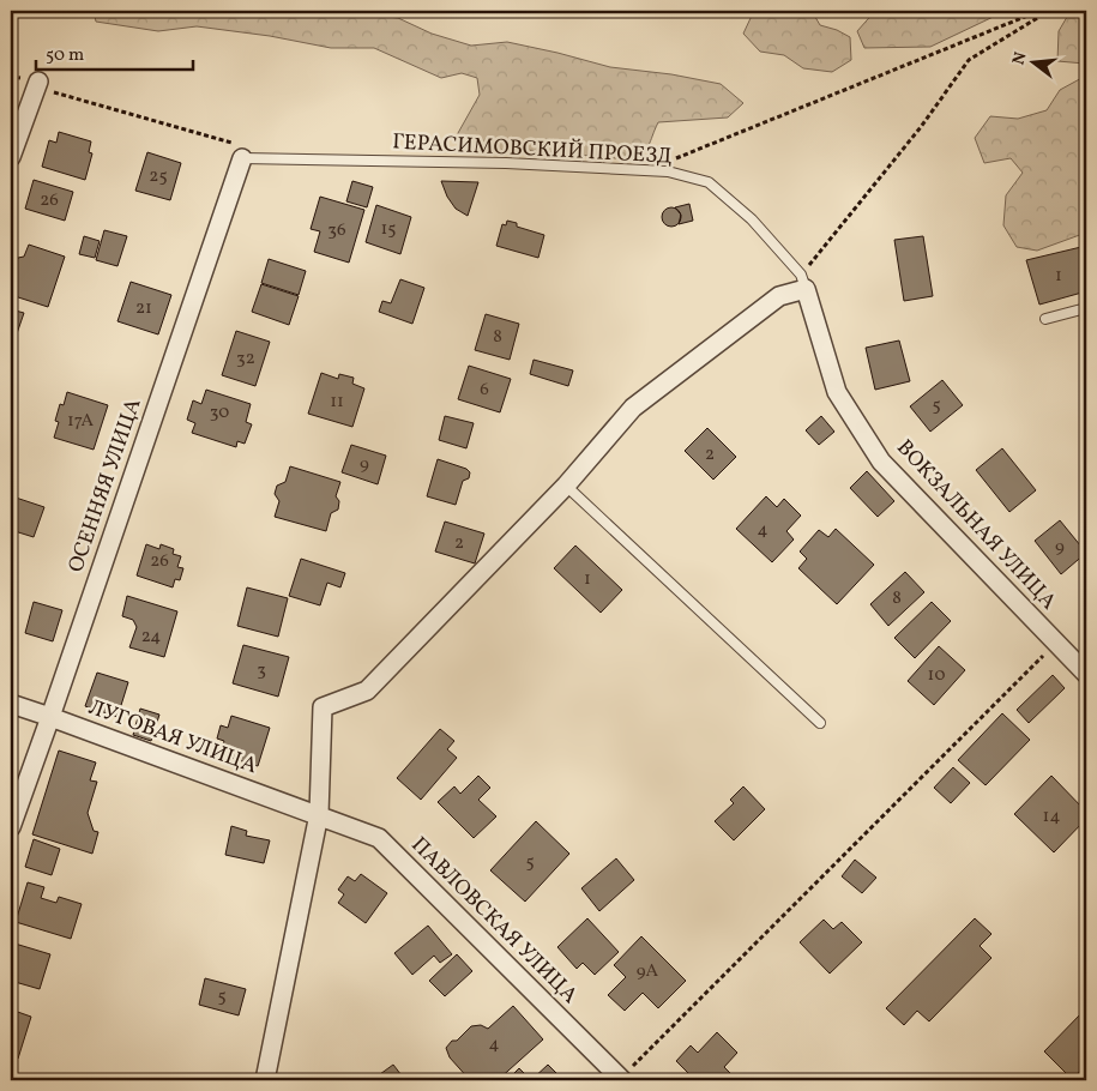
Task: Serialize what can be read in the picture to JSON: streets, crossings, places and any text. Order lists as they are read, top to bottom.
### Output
{
  "streets": {
    "street": [
      "ОСЕННЯЯ УЛИЦА",
      "ВОКЗАЛЬНАЯ УЛИЦА",
      "ЛУГОВАЯ УЛИЦА",
      "ПАВЛОВСКАЯ УЛИЦА"
    ],
    "lane": ["ГЕРАСИМОВСКИЙ ПРОЕЗД"]
  },
  "crossings": [
    ["ГЕРАСИМОВСКИЙ ПРОЕЗД", "ОСЕННЯЯ УЛИЦА"],
    ["ГЕРАСИМОВСКИЙ ПРОЕЗД", "ВОКЗАЛЬНАЯ УЛИЦА"],
    ["ОСЕННЯЯ УЛИЦА", "ЛУГОВАЯ УЛИЦА"],
    ["ЛУГОВАЯ УЛИЦА", "ПАВЛОВСКАЯ УЛИЦА"]
  ],
  "house_numbers": [
    "25",
    "26",
    "15",
    "36",
    "1",
    "21",
    "8",
    "32",
    "6",
    "11",
    "5",
    "30",
    "17А",
    "2",
    "9",
    "4",
    "2",
    "9",
    "26",
    "1",
    "8",
    "24",
    "3",
    "10",
    "14",
    "5",
    "9А",
    "5",
    "4"
  ],
  "scale_bar": "50 m",
  "north": "left"
}
